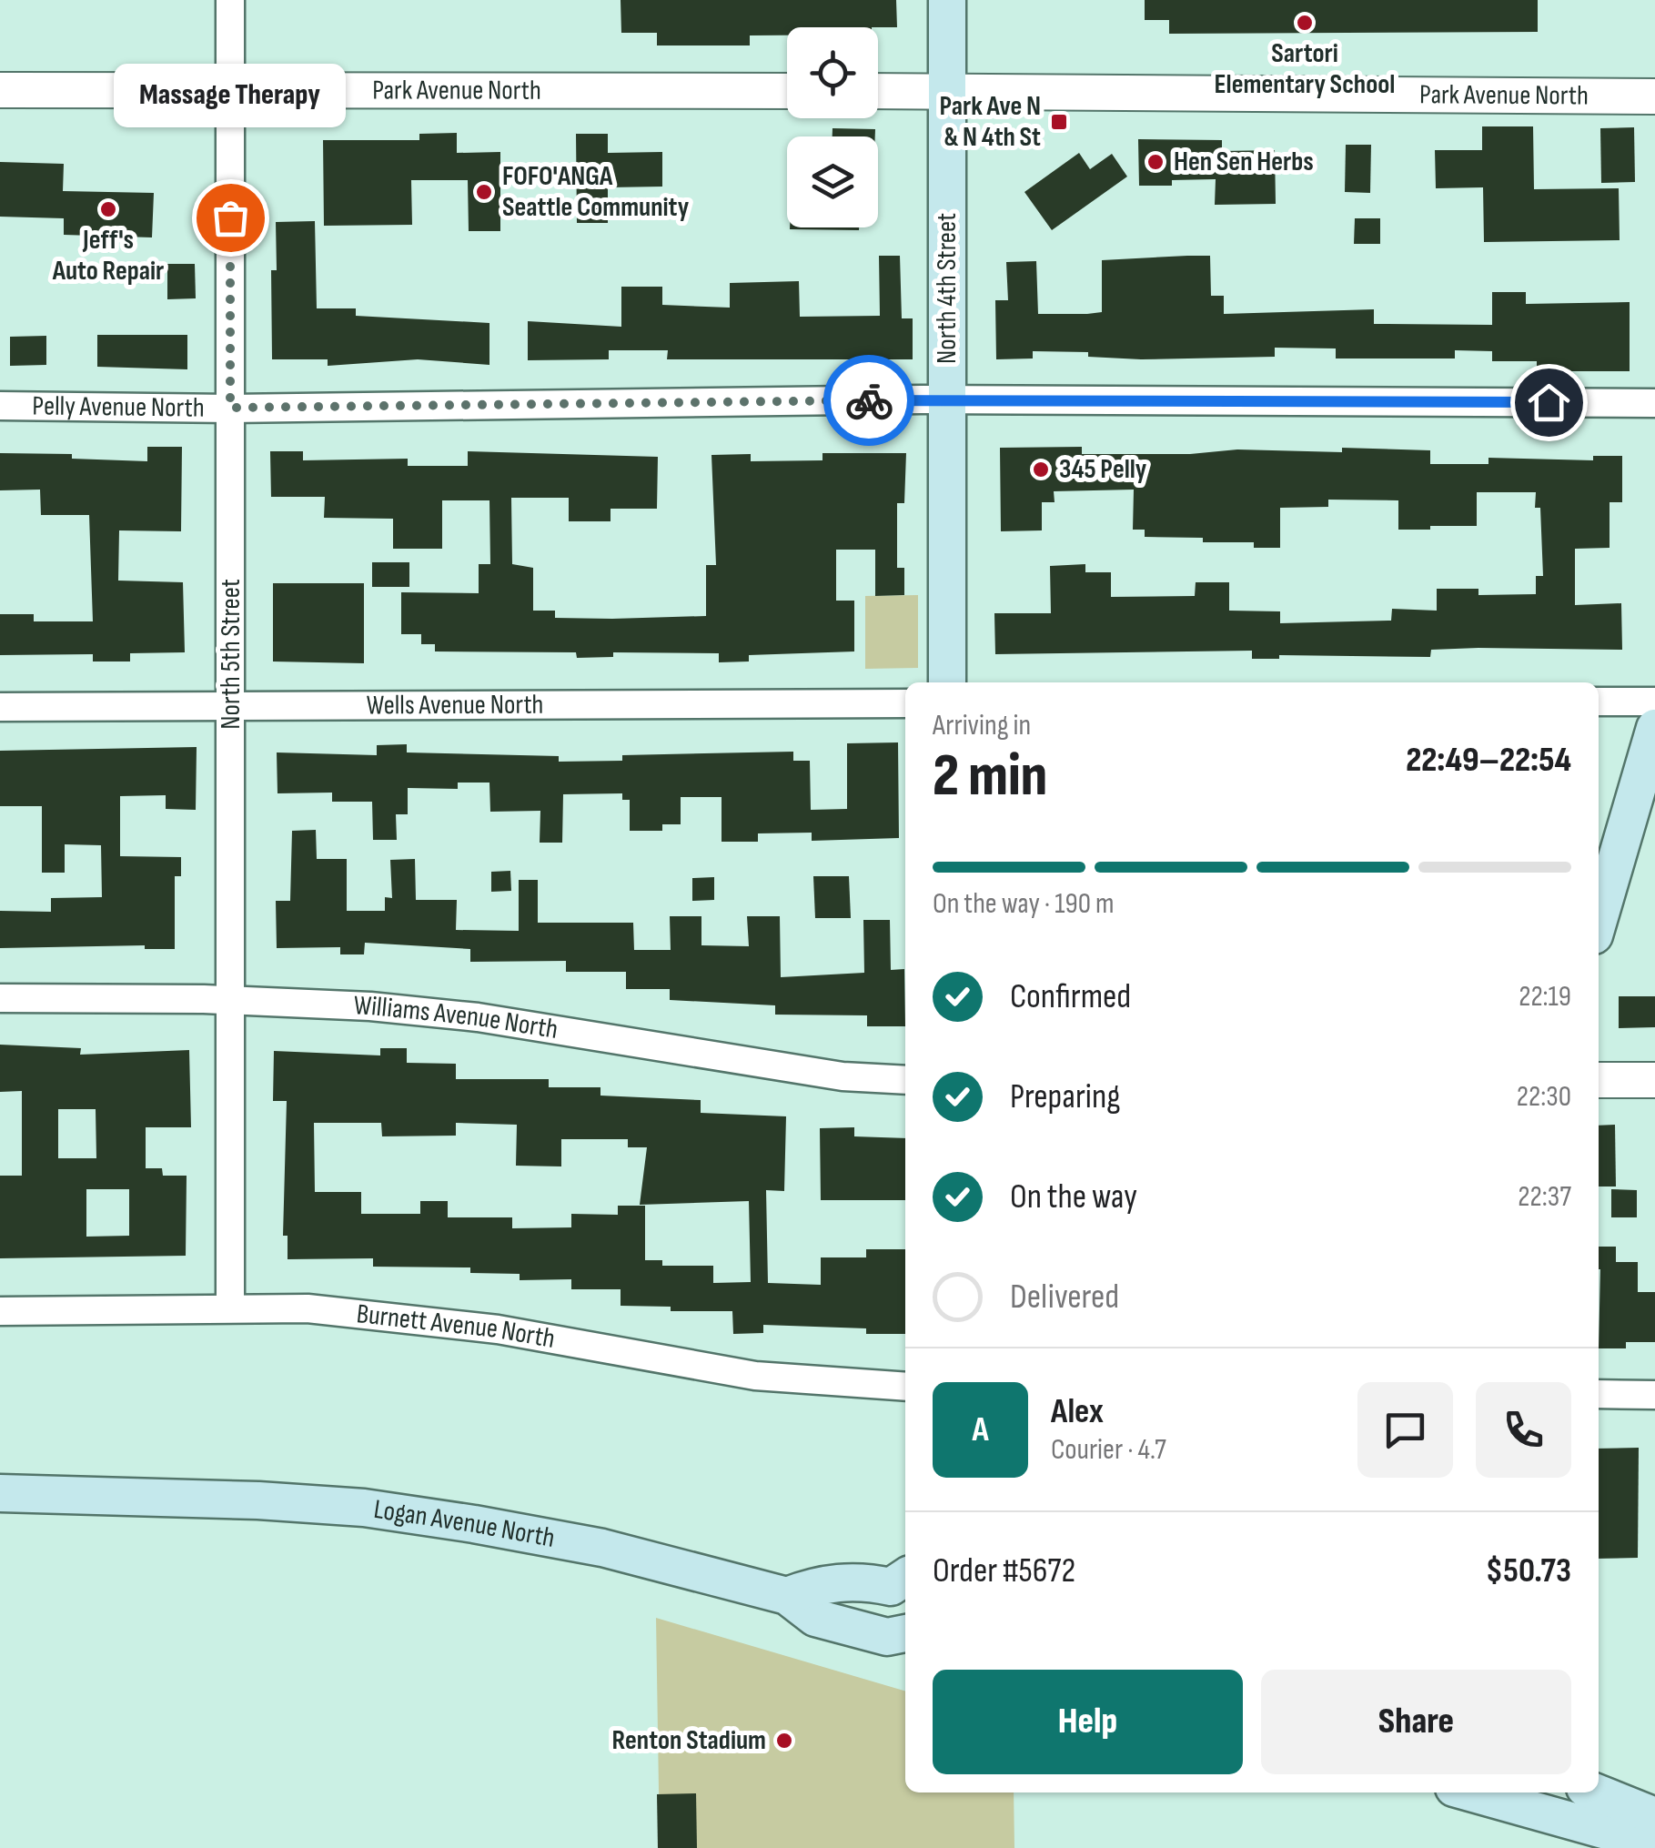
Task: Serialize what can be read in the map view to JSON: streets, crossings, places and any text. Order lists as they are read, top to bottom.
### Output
{
  "streets": {
    "main road": ["North 4th Street", "Logan Avenue North"],
    "street": [
      "Park Avenue North",
      "Pelly Avenue North",
      "North 5th Street",
      "Wells Avenue North",
      "Williams Avenue North",
      "Burnett Avenue North"
    ]
  },
  "crossings": [
    ["Park Avenue North", "North 4th Street"],
    ["Park Avenue North", "North 5th Street"],
    ["North 4th Street", "Pelly Avenue North"],
    ["Pelly Avenue North", "North 5th Street"],
    ["North 5th Street", "Wells Avenue North"],
    ["North 5th Street", "Williams Avenue North"],
    ["North 5th Street", "Burnett Avenue North"]
  ],
  "places": {
    "other": [
      "Sartori Elementary School",
      "Hen Sen Herbs",
      "FOFO'ANGA Seattle Community",
      "Jeff's Auto Repair",
      "Massage Therapy",
      "345 Pelly",
      "Renton Stadium"
    ],
    "transit": ["Park Ave N & N 4th St"]
  },
  "page": {
    "bubble": "Massage Therapy",
    "heading": ["2 min", "Arriving in", "22:49–22:54"],
    "panel": [
      "Alex",
      "Courier · 4.7",
      "Order #5672",
      "$50.73"
    ],
    "bar": "On the way · 190 m",
    "list": [
      ["Confirmed", "22:19"],
      ["Preparing", "22:30"],
      ["On the way", "22:37"],
      "Delivered"
    ],
    "round": "A",
    "buttons": ["Help", "Share"]
  }
}
